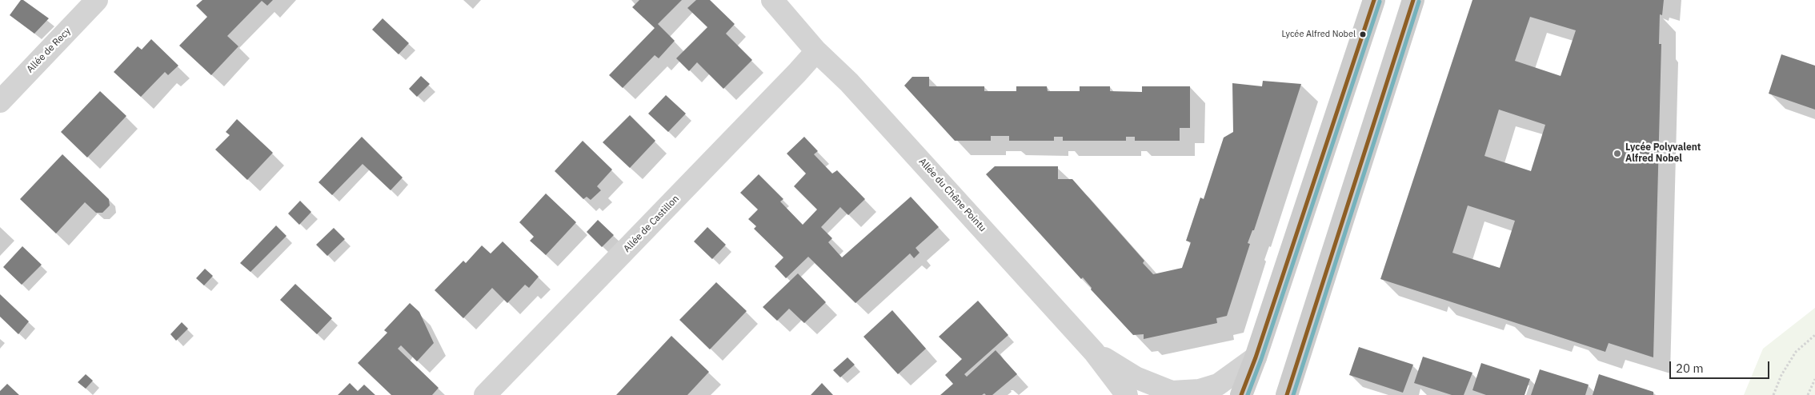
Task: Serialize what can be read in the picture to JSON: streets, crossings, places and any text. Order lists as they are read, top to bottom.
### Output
{
  "streets": {
    "street": ["Allée de Recy", "Allée du Chêne Pointu", "Allée de Castillon"]
  },
  "crossings": [
    ["Allée du Chêne Pointu", "Allée de Castillon"]
  ],
  "places": ["Lycée Alfred Nobel", "Lycée Polyvalent Alfred Nobel"],
  "scale_bar": "20 m"
}
